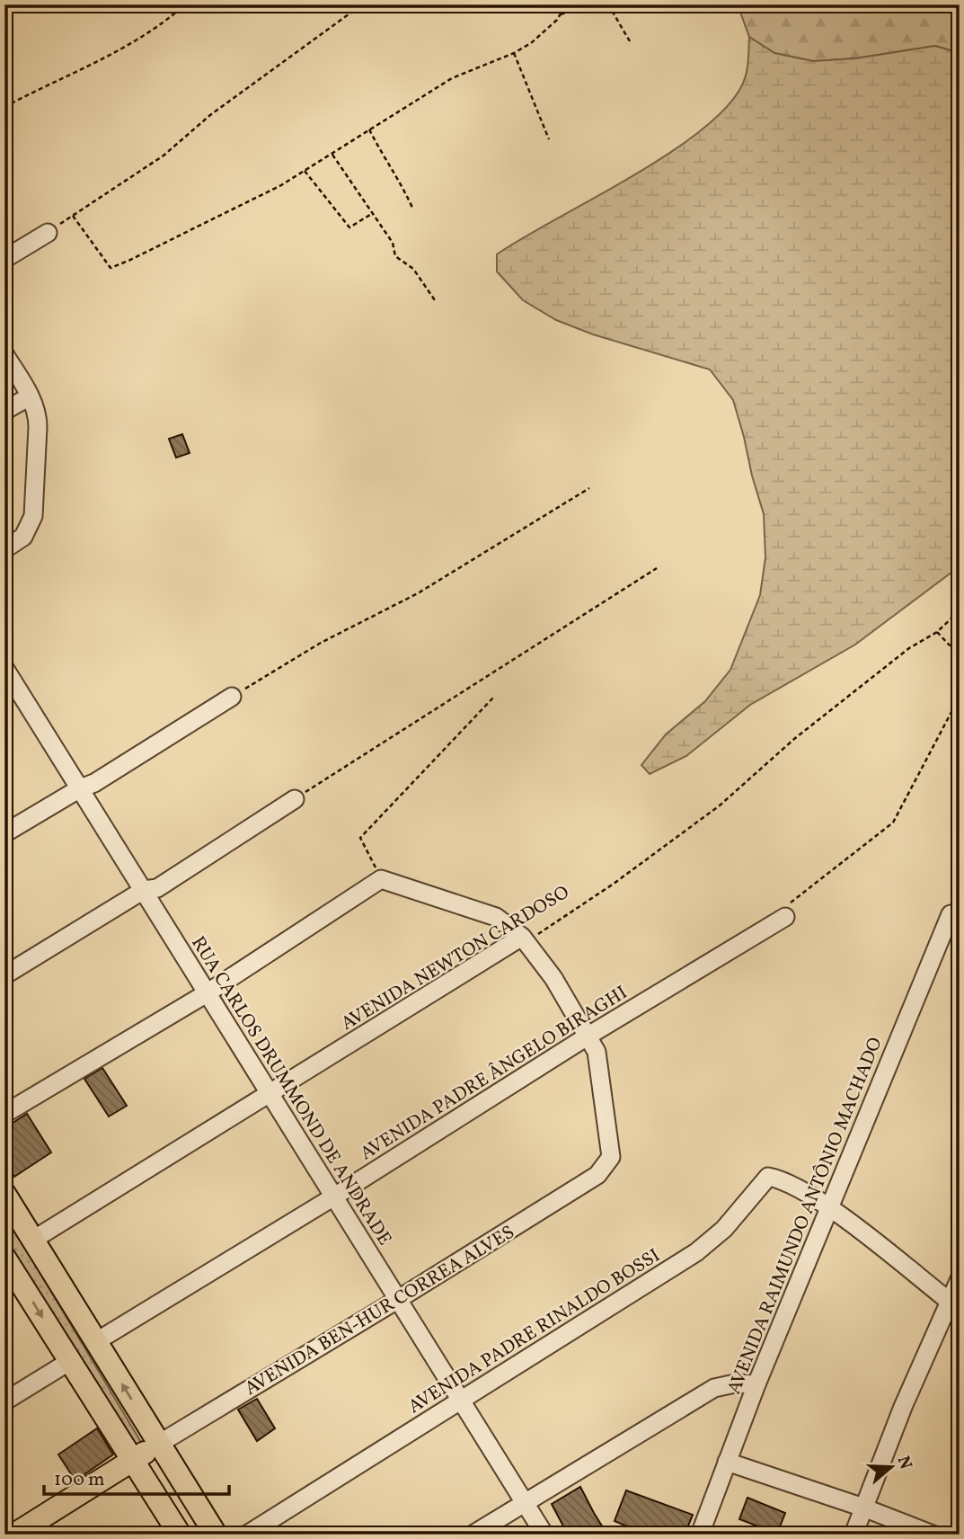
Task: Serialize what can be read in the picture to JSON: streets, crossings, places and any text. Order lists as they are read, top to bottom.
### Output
{
  "streets": {
    "street": [
      "AVENIDA NEWTON CARDOSO",
      "AVENIDA PADRE ÂNGELO BIRAGHI",
      "RUA CARLOS DRUMMOND DE ANDRADE",
      "AVENIDA RAIMUNDO ANTÔNIO MACHADO",
      "AVENIDA BEN-HUR CORREA ALVES",
      "AVENIDA PADRE RINALDO BOSSI"
    ]
  },
  "crossings": [
    ["AVENIDA NEWTON CARDOSO", "RUA CARLOS DRUMMOND DE ANDRADE"],
    ["AVENIDA PADRE ÂNGELO BIRAGHI", "RUA CARLOS DRUMMOND DE ANDRADE"],
    ["AVENIDA PADRE ÂNGELO BIRAGHI", "AVENIDA BEN-HUR CORREA ALVES"],
    ["RUA CARLOS DRUMMOND DE ANDRADE", "AVENIDA BEN-HUR CORREA ALVES"],
    ["RUA CARLOS DRUMMOND DE ANDRADE", "AVENIDA PADRE RINALDO BOSSI"],
    ["AVENIDA RAIMUNDO ANTÔNIO MACHADO", "AVENIDA PADRE RINALDO BOSSI"]
  ],
  "scale_bar": "100 m",
  "north": "right"
}
